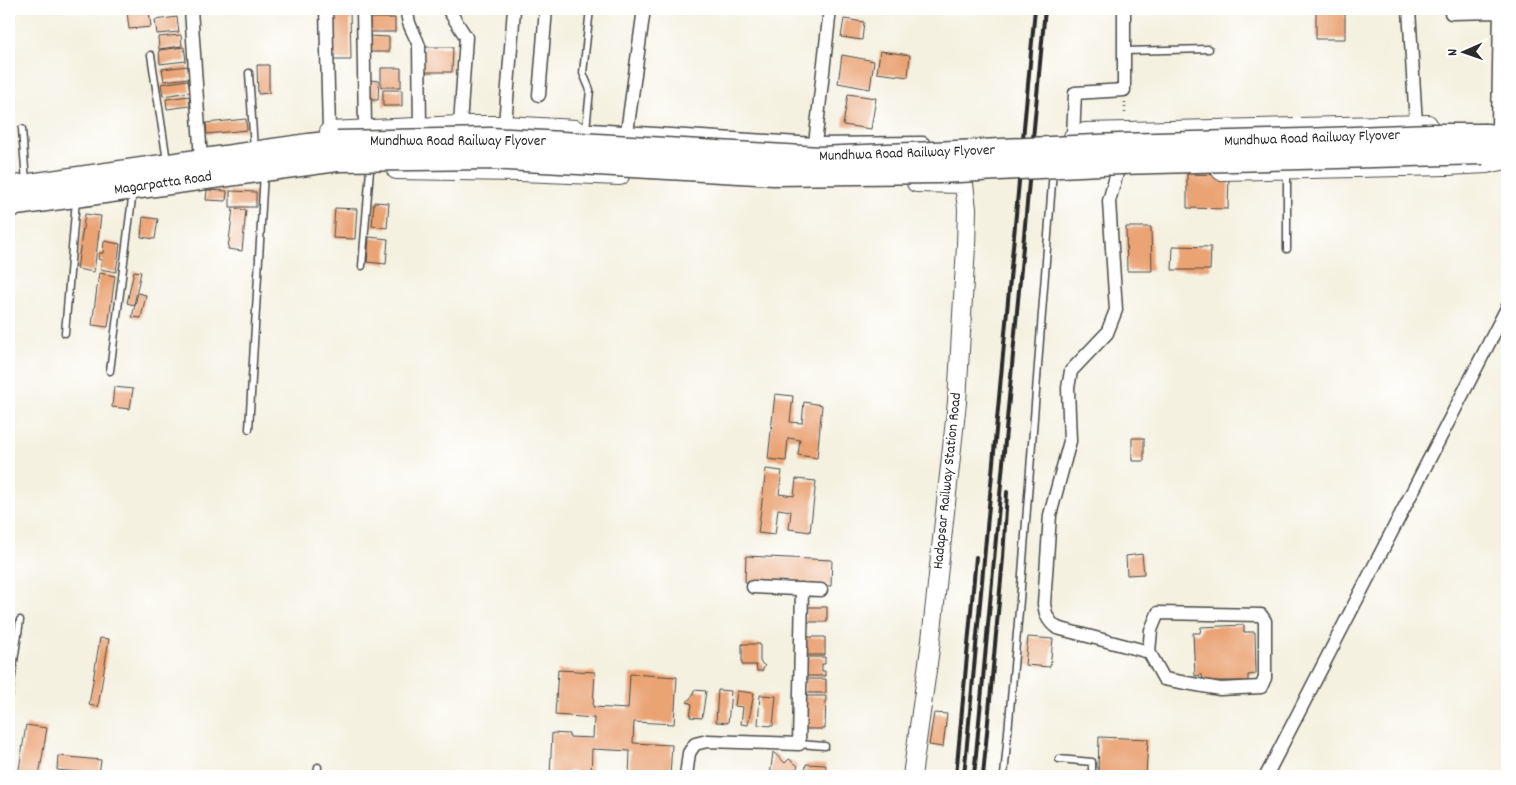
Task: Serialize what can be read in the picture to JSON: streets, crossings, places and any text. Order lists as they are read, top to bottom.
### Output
{
  "streets": {
    "highway": ["Mundhwa Road Railway Flyover", "Magarpatta Road"],
    "street": ["Hadapsar Railway Station Road"]
  },
  "crossings": [
    ["Mundhwa Road Railway Flyover", "Magarpatta Road"]
  ],
  "north": "left"
}
